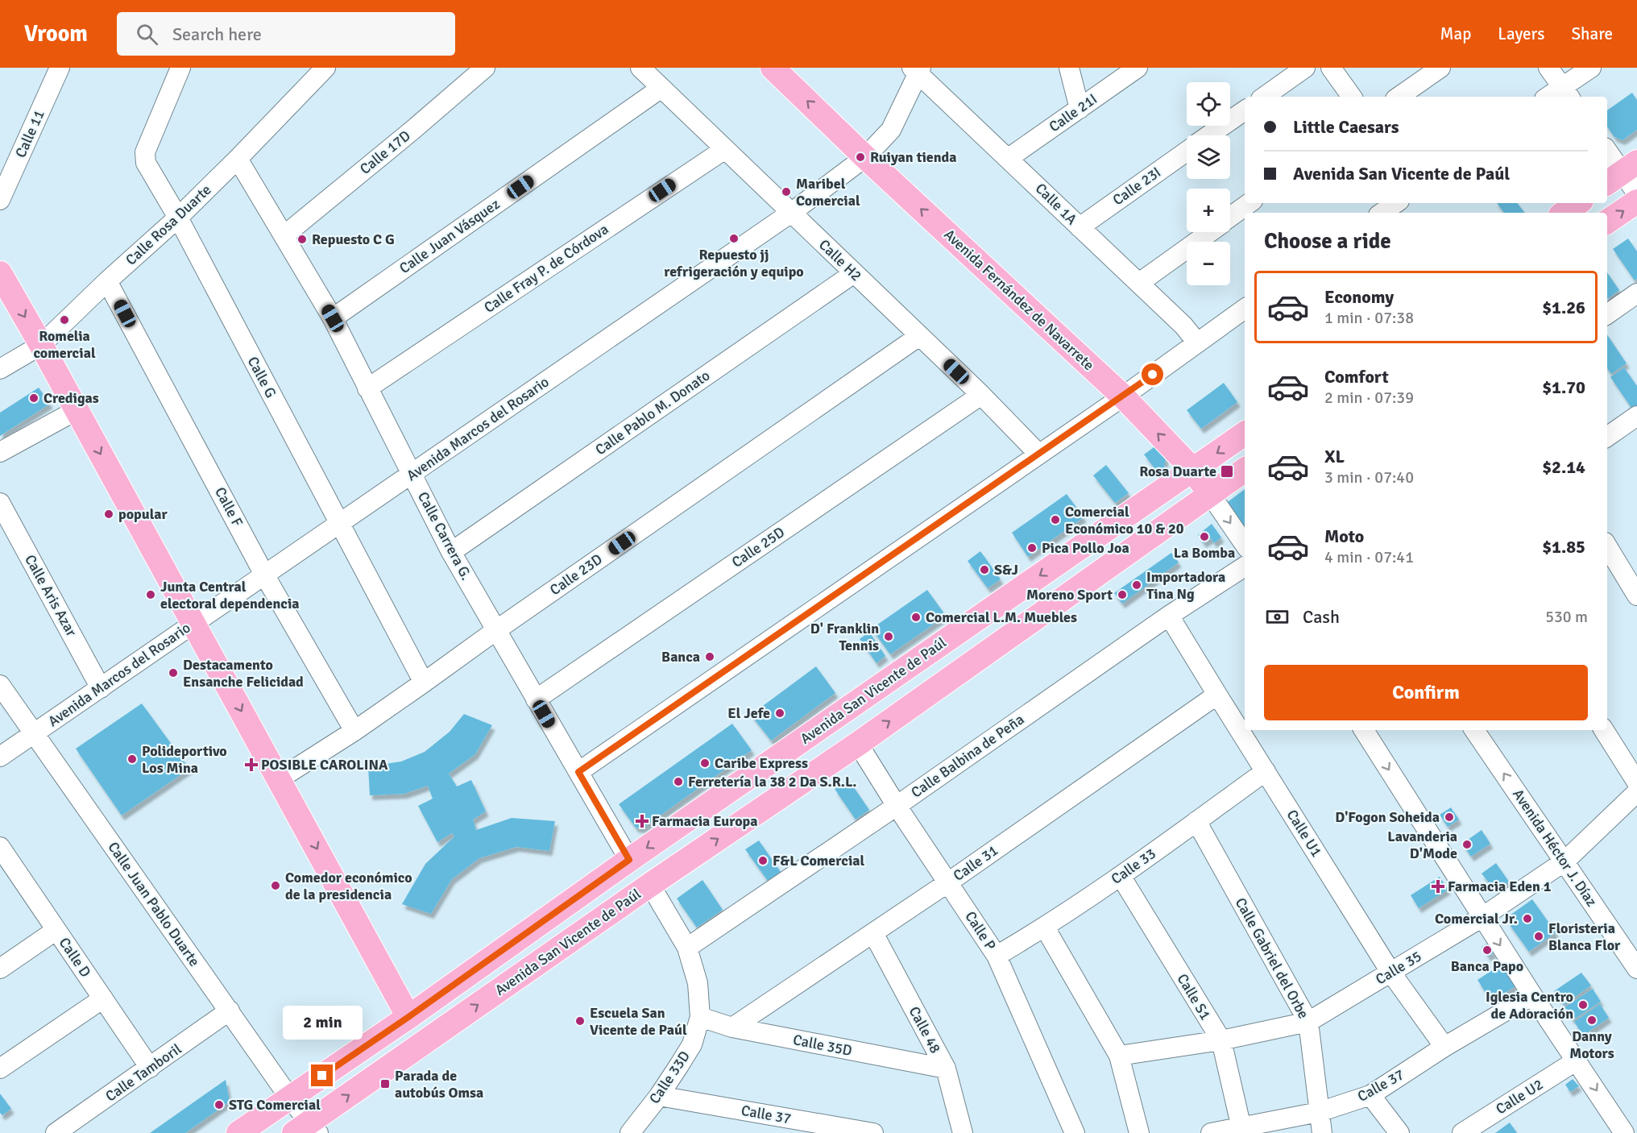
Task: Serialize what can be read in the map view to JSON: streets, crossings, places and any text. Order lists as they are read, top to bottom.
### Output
{
  "streets": {
    "main road": ["Avenida Fernández de Navarrete", "Avenida San Vicente de Paúl"],
    "street": [
      "Calle 21I",
      "Calle 11",
      "Calle 17D",
      "Calle 23I",
      "Calle 1A",
      "Calle Rosa Duarte",
      "Calle Juan Vásquez",
      "Calle H2",
      "Calle Fray P. de Córdova",
      "Calle G",
      "Calle Pablo M. Donato",
      "Avenida Marcos del Rosario",
      "Calle F",
      "Calle Carrera G.",
      "Calle 25D",
      "Calle 23D",
      "Calle Aris Azar",
      "Calle Balbina de Peña",
      "Calle U1",
      "Avenida Héctor J. Díaz",
      "Calle 31",
      "Calle 33",
      "Calle Juan Pablo Duarte",
      "Calle P",
      "Calle D",
      "Calle Gabriel del Orbe",
      "Calle 35",
      "Calle S1",
      "Calle 48",
      "Calle 35D",
      "Calle Tamboril",
      "Calle 33D",
      "Calle 37",
      "Calle U2"
    ]
  },
  "crossings": [
    ["Calle 21I", "Calle 1A"],
    ["Calle 17D", "Calle Carrera G."],
    ["Calle 23I", "Calle 1A"],
    ["Calle 1A", "Avenida Marcos del Rosario"],
    ["Calle Rosa Duarte", "Calle G"],
    ["Calle Rosa Duarte", "Calle F"],
    ["Calle Rosa Duarte", "Calle Carrera G."],
    ["Calle Juan Vásquez", "Calle H2"],
    ["Calle Juan Vásquez", "Calle Carrera G."],
    ["Calle H2", "Calle Fray P. de Córdova"],
    ["Calle H2", "Calle Pablo M. Donato"],
    ["Calle H2", "Avenida Marcos del Rosario"],
    ["Calle H2", "Calle 25D"],
    ["Calle H2", "Calle 23D"],
    ["Calle Fray P. de Córdova", "Calle Carrera G."],
    ["Avenida Fernández de Navarrete", "Avenida Marcos del Rosario"],
    ["Avenida Fernández de Navarrete", "Avenida San Vicente de Paúl"],
    ["Calle G", "Avenida Marcos del Rosario"],
    ["Calle G", "Calle 23D"],
    ["Calle Pablo M. Donato", "Calle Carrera G."],
    ["Avenida Marcos del Rosario", "Calle F"],
    ["Avenida Marcos del Rosario", "Calle Carrera G."],
    ["Avenida Marcos del Rosario", "Calle Aris Azar"],
    ["Avenida Marcos del Rosario", "Calle Juan Pablo Duarte"],
    ["Calle F", "Calle 23D"],
    ["Calle Carrera G.", "Calle 25D"],
    ["Calle Carrera G.", "Calle 23D"],
    ["Calle Carrera G.", "Avenida San Vicente de Paúl"],
    ["Avenida San Vicente de Paúl", "Calle Juan Pablo Duarte"],
    ["Avenida San Vicente de Paúl", "Calle P"],
    ["Avenida San Vicente de Paúl", "Calle 33D"],
    ["Calle Balbina de Peña", "Calle U1"],
    ["Calle Balbina de Peña", "Calle P"],
    ["Calle Balbina de Peña", "Calle 33D"],
    ["Calle U1", "Calle 31"],
    ["Calle U1", "Calle 33"],
    ["Calle U1", "Calle 35"],
    ["Calle U1", "Calle 37"],
    ["Avenida Héctor J. Díaz", "Calle 35"],
    ["Calle 31", "Calle P"],
    ["Calle 31", "Calle 48"],
    ["Calle 31", "Calle 35D"],
    ["Calle 33", "Calle P"],
    ["Calle 33", "Calle Gabriel del Orbe"],
    ["Calle 33", "Calle S1"],
    ["Calle Juan Pablo Duarte", "Calle Tamboril"],
    ["Calle D", "Calle Tamboril"],
    ["Calle Gabriel del Orbe", "Calle 35"],
    ["Calle Gabriel del Orbe", "Calle 37"],
    ["Calle 35", "Calle S1"],
    ["Calle S1", "Calle 37"],
    ["Calle 48", "Calle 35D"],
    ["Calle 35D", "Calle 33D"],
    ["Calle 33D", "Calle 37"]
  ],
  "one_way": ["Avenida Fernández de Navarrete"],
  "places": {
    "other": [
      "Ruiyan tienda",
      "Maribel Comercial",
      "Repuesto jj refrigeración y equipo",
      "Repuesto C G",
      "Romelia comercial",
      "Credigas",
      "popular",
      "Comercial Económico 10 & 20",
      "La Bomba",
      "Pica Pollo Joa",
      "S&J",
      "Importadora Tina Ng",
      "Junta Central electoral dependencia",
      "Moreno Sport",
      "Comercial L.M. Muebles",
      "D' Franklin Tennis",
      "Banca",
      "Destacamento Ensanche Felicidad",
      "El Jefe",
      "Polideportivo Los Mina",
      "Caribe Express",
      "Ferretería la 38 2 Da S.R.L.",
      "D'Fogon Soheida",
      "Lavanderia D'Mode",
      "F&L Comercial",
      "Comedor económico de la presidencia",
      "Comercial Jr.",
      "Floristeria Blanca Flor",
      "Banca Papo",
      "Iglesia Centro de Adoración",
      "Danny Motors",
      "Escuela San Vicente de Paúl",
      "STG Comercial"
    ],
    "transit": ["Rosa Duarte", "Parada de autobús Omsa"],
    "health": ["POSIBLE CAROLINA", "Farmacia Europa", "Farmacia Eden 1"]
  },
  "page": {
    "header": "Vroom",
    "search": "Search here",
    "nav": ["Map", "Layers", "Share"],
    "map_buttons": ["+", "−"],
    "banner": ["Little Caesars", "Avenida San Vicente de Paúl"],
    "heading": "Choose a ride",
    "list": [
      {
        "name": "Economy",
        "note": "1 min · 07:38",
        "value": "$1.26"
      },
      {
        "name": "Comfort",
        "note": "2 min · 07:39",
        "value": "$1.70"
      },
      {
        "name": "XL",
        "note": "3 min · 07:40",
        "value": "$2.14"
      },
      {
        "name": "Moto",
        "note": "4 min · 07:41",
        "value": "$1.85"
      }
    ],
    "pay": ["Cash", "530 m"],
    "buttons": "Confirm",
    "bubble": "2 min"
  }
}
